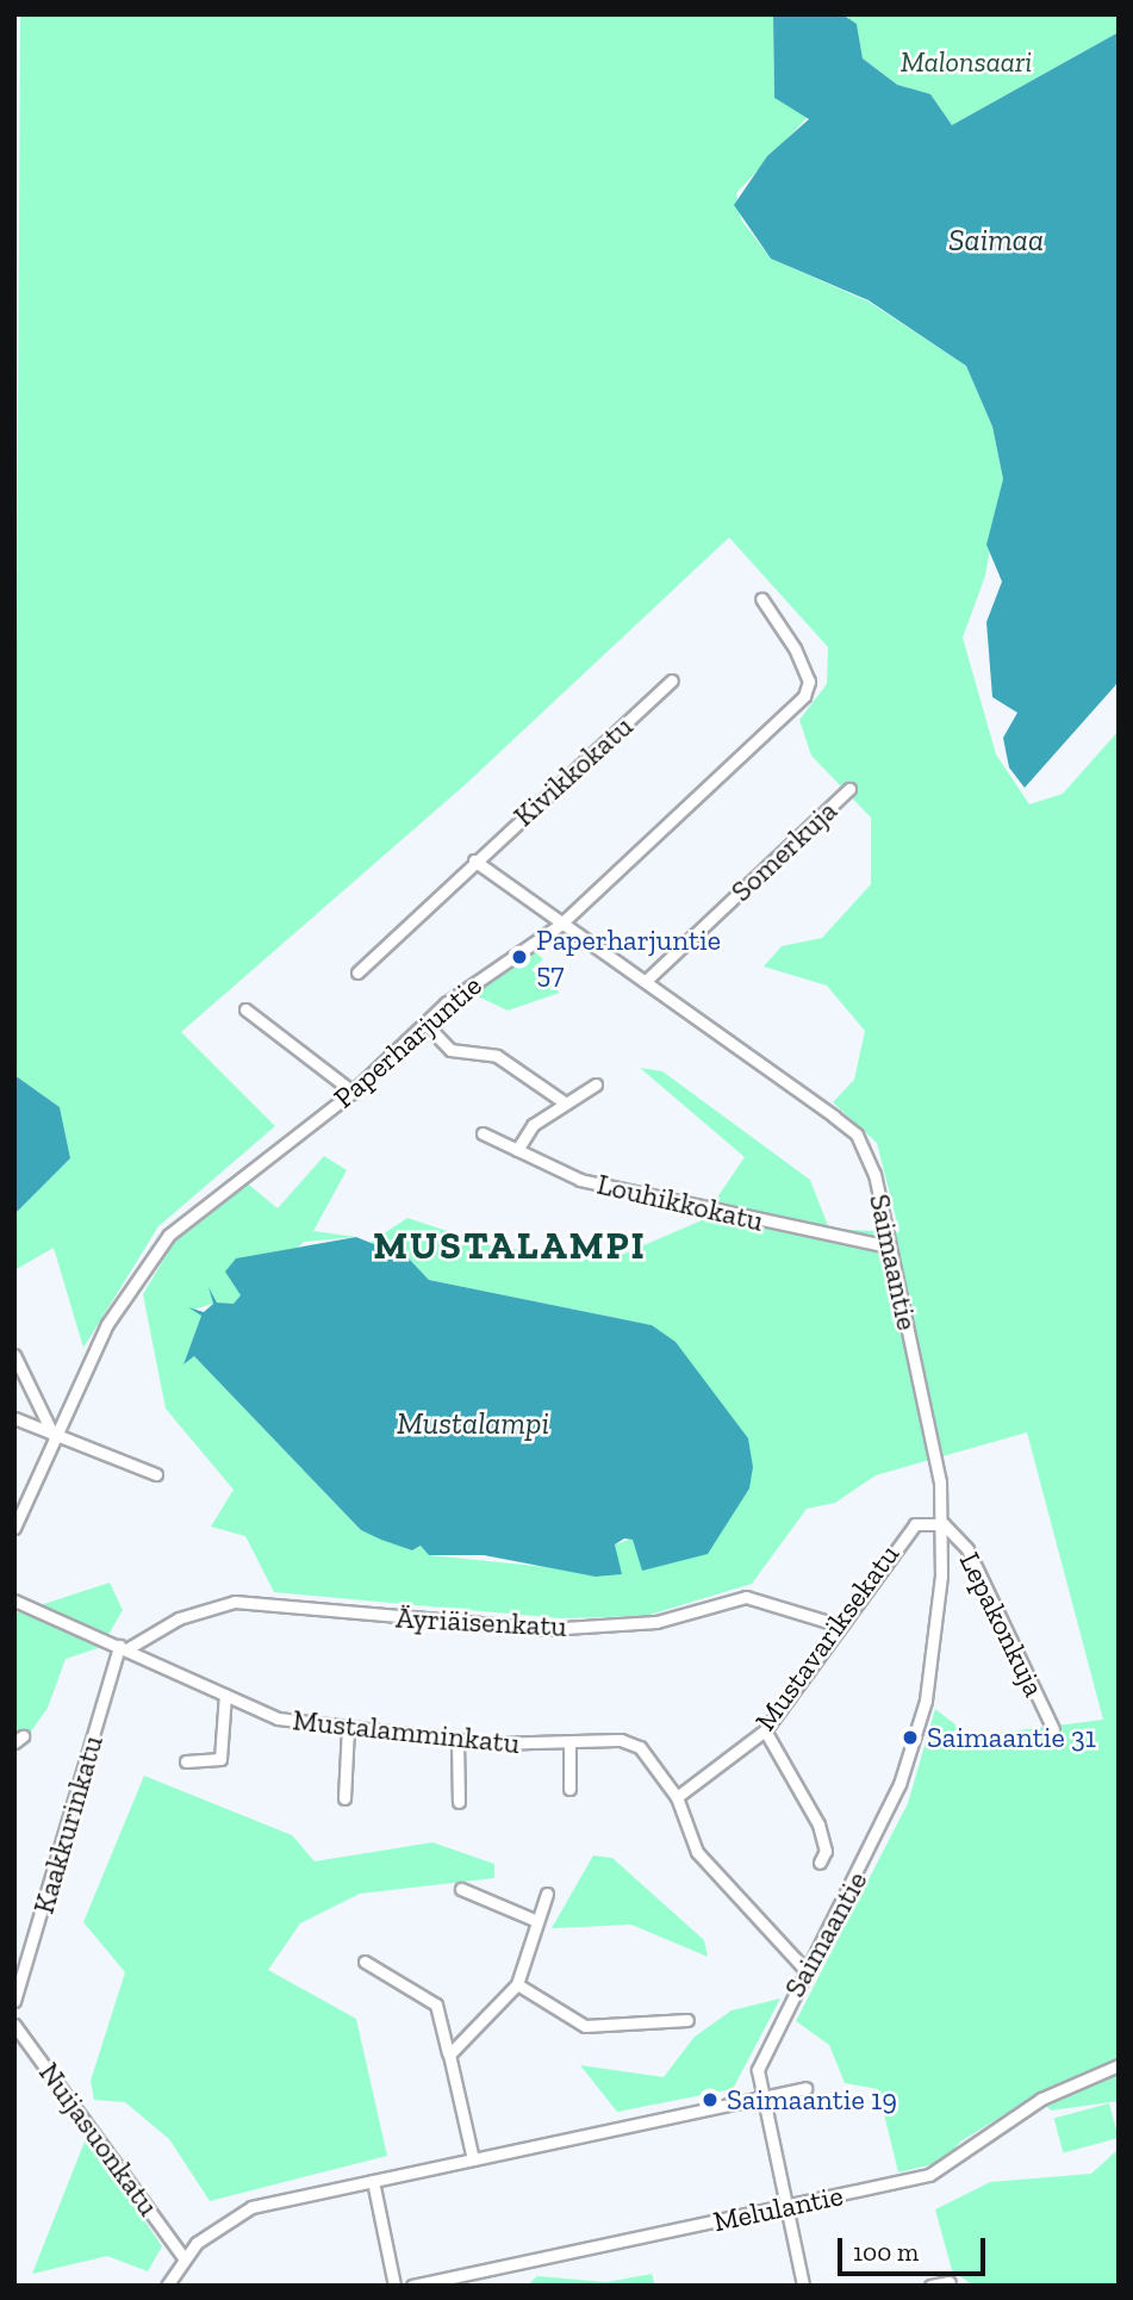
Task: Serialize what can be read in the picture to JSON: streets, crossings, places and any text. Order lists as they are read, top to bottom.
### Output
{
  "streets": {
    "street": [
      "Kivikkokatu",
      "Somerkuja",
      "Paperharjuntie",
      "Louhikkokatu",
      "Saimaantie",
      "Äyriäisenkatu",
      "Lepakonkuja",
      "Mustavariksekatu",
      "Mustalamminkatu",
      "Kaakkurinkatu",
      "Nuijasuonkatu",
      "Melulantie"
    ]
  },
  "crossings": [
    ["Somerkuja", "Saimaantie"],
    ["Louhikkokatu", "Saimaantie"],
    ["Saimaantie", "Lepakonkuja"],
    ["Saimaantie", "Mustavariksekatu"],
    ["Saimaantie", "Mustalamminkatu"],
    ["Saimaantie", "Melulantie"],
    ["Äyriäisenkatu", "Mustavariksekatu"],
    ["Äyriäisenkatu", "Mustalamminkatu"],
    ["Äyriäisenkatu", "Kaakkurinkatu"],
    ["Lepakonkuja", "Mustavariksekatu"],
    ["Mustavariksekatu", "Mustalamminkatu"],
    ["Mustalamminkatu", "Kaakkurinkatu"]
  ],
  "districts": ["MUSTALAMPI"],
  "water": ["Saimaa", "Mustalampi"],
  "parks": ["Malonsaari"],
  "places": ["Paperharjuntie 57", "Saimaantie 31", "Saimaantie 19"],
  "scale_bar": "100 m"
}
